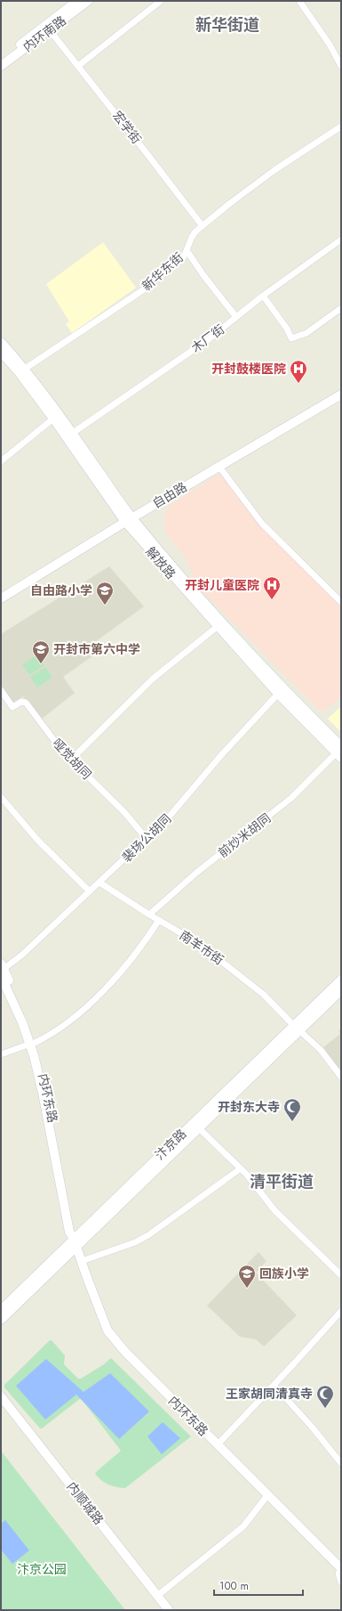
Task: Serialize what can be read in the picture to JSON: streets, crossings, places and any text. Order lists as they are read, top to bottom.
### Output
{
  "streets": {
    "main road": [
      "内环南路",
      "自由路",
      "解放路",
      "内环东路",
      "汴京路",
      "内顺城路"
    ],
    "street": [
      "宏学街",
      "新华东街",
      "木厂街",
      "哑觉胡同",
      "前炒米胡同",
      "裴场公胡同",
      "南羊市街"
    ]
  },
  "crossings": [
    ["内环南路", "宏学街"],
    ["宏学街", "新华东街"],
    ["新华东街", "解放路"],
    ["木厂街", "解放路"],
    ["自由路", "解放路"],
    ["解放路", "前炒米胡同"],
    ["解放路", "裴场公胡同"],
    ["哑觉胡同", "裴场公胡同"],
    ["前炒米胡同", "南羊市街"],
    ["裴场公胡同", "南羊市街"],
    ["裴场公胡同", "内环东路"],
    ["南羊市街", "汴京路"],
    ["内环东路", "汴京路"]
  ],
  "districts": ["新华街道", "清平街道"],
  "parks": ["汴京公园"],
  "places": {
    "hospital": ["开封鼓楼医院", "开封儿童医院"],
    "school or university": ["自由路小学", "开封市第六中学", "回族小学"],
    "mosque": ["开封东大寺", "王家胡同清真寺"]
  },
  "scale_bar": "100 m"
}
